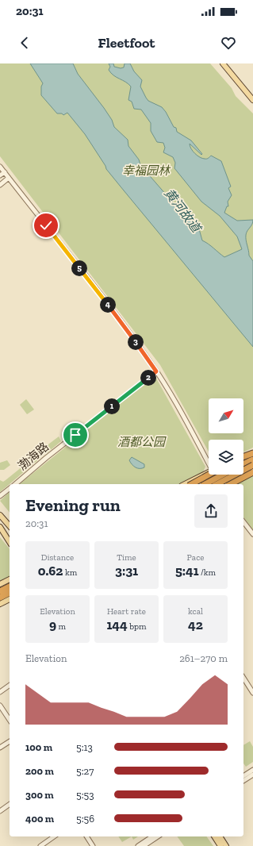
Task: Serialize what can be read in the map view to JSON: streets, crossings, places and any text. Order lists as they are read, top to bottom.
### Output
{
  "streets": {
    "street": ["渤海路"]
  },
  "water": ["黄河故道"],
  "parks": ["幸福园林", "酒都公园"],
  "north": "top right",
  "page": {
    "status": "20:31",
    "header": "Fleetfoot",
    "pins": [
      "5",
      "4",
      "3",
      "2",
      "1"
    ],
    "heading": ["Evening run", "20:31"],
    "stats": [
      ["Distance", "0.62 km"],
      ["Time", "3:31"],
      ["Pace", "5:41 /km"],
      ["Elevation", "9 m"],
      ["Heart rate", "144 bpm"],
      ["kcal", "42"]
    ],
    "chart": ["Elevation", "261–270 m"],
    "list": [
      {
        "name": "100 m",
        "note": "5:13"
      },
      {
        "name": "200 m",
        "note": "5:27"
      },
      {
        "name": "300 m",
        "note": "5:53"
      },
      {
        "name": "400 m",
        "note": "5:56"
      }
    ]
  }
}
